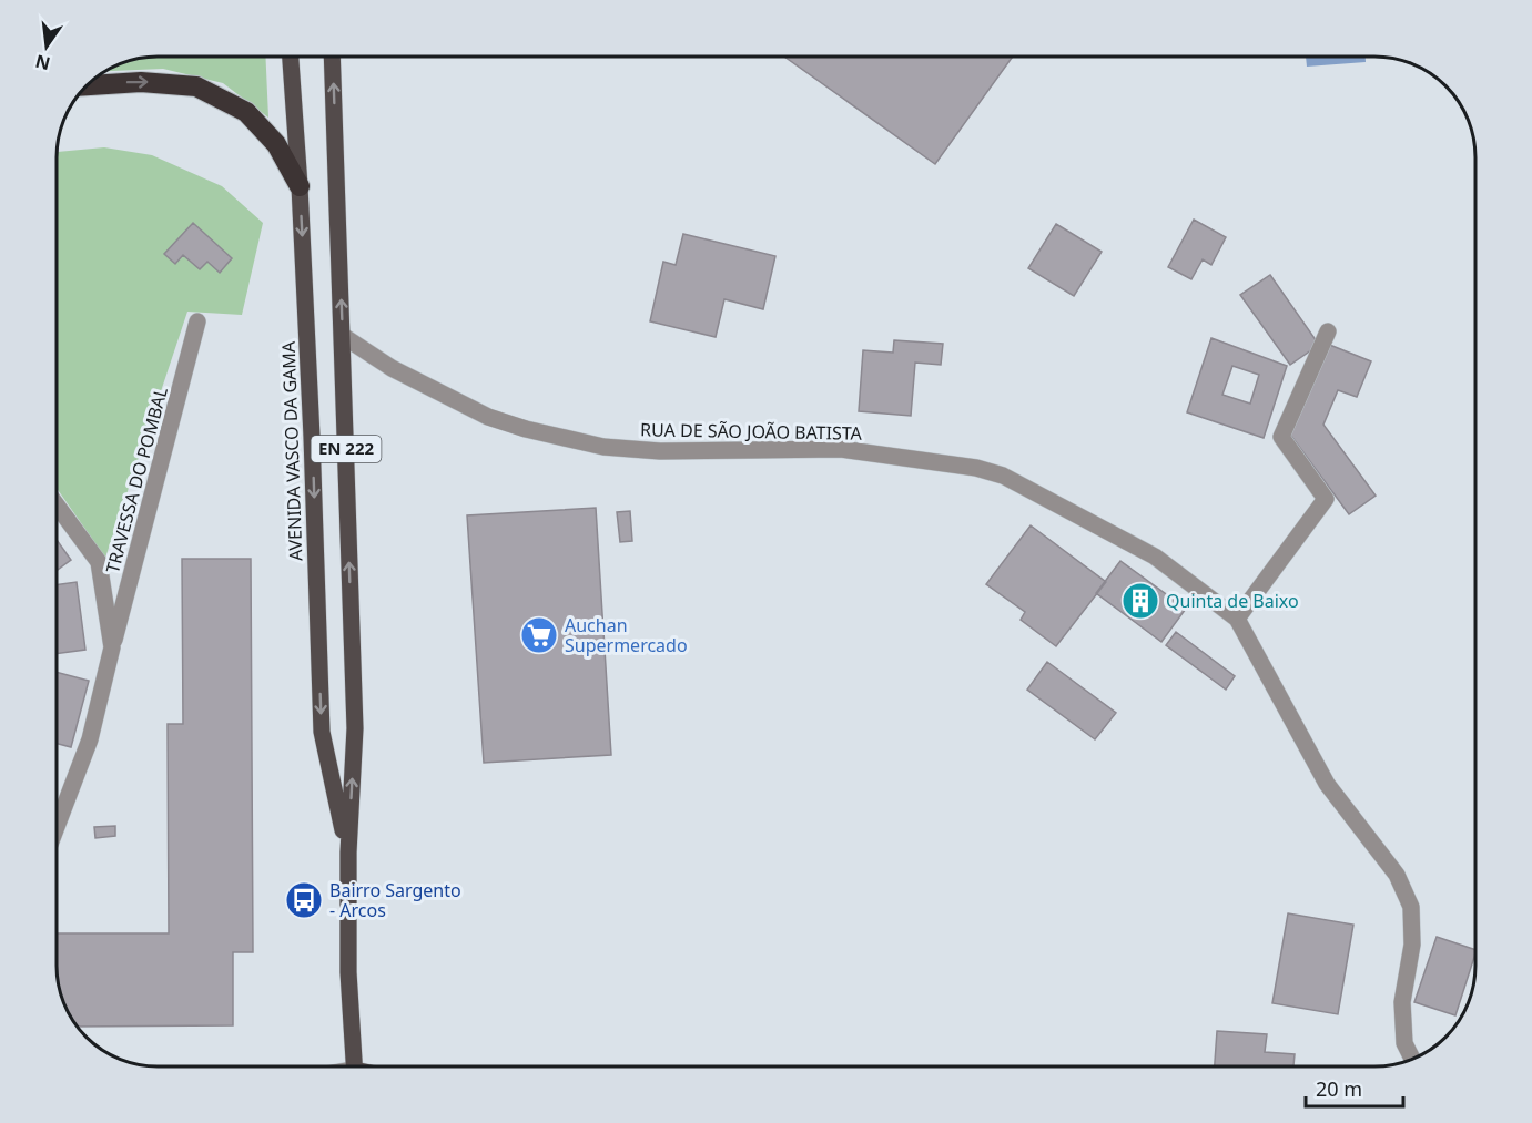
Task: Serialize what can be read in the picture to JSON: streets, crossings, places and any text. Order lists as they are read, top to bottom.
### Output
{
  "streets": {
    "main road": ["EN 222", "AVENIDA VASCO DA GAMA"],
    "street": ["RUA DE SÃO JOÃO BATISTA", "TRAVESSA DO POMBAL"]
  },
  "crossings": [
    ["RUA DE SÃO JOÃO BATISTA", "AVENIDA VASCO DA GAMA"]
  ],
  "places": {
    "building": ["Quinta de Baixo"],
    "supermarket": ["Auchan Supermercado"],
    "bus stop": ["Bairro Sargento - Arcos"]
  },
  "scale_bar": "20 m",
  "north": "bottom"
}
